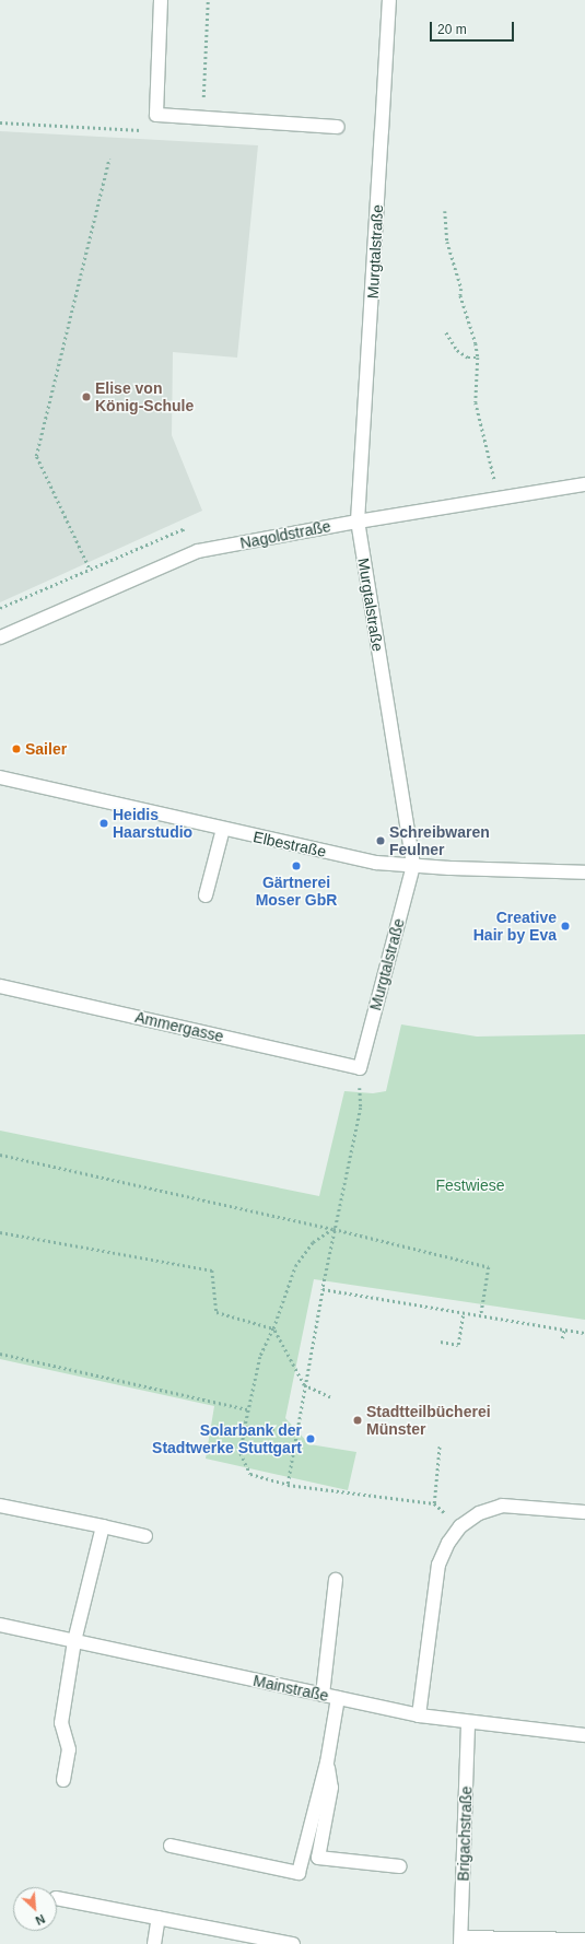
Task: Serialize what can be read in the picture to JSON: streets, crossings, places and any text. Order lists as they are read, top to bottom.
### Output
{
  "streets": {
    "street": [
      "Murgtalstraße",
      "Nagoldstraße",
      "Elbestraße",
      "Ammergasse",
      "Mainstraße",
      "Brigachstraße"
    ]
  },
  "crossings": [
    ["Murgtalstraße", "Nagoldstraße"],
    ["Murgtalstraße", "Elbestraße"],
    ["Murgtalstraße", "Ammergasse"],
    ["Mainstraße", "Brigachstraße"]
  ],
  "parks": ["Festwiese"],
  "places": [
    "Elise von König-Schule",
    "Sailer",
    "Heidis Haarstudio",
    "Schreibwaren Feulner",
    "Gärtnerei Moser GbR",
    "Creative Hair by Eva",
    "Stadtteilbücherei Münster",
    "Solarbank der Stadtwerke Stuttgart"
  ],
  "scale_bar": "20 m",
  "north": "bottom right"
}
